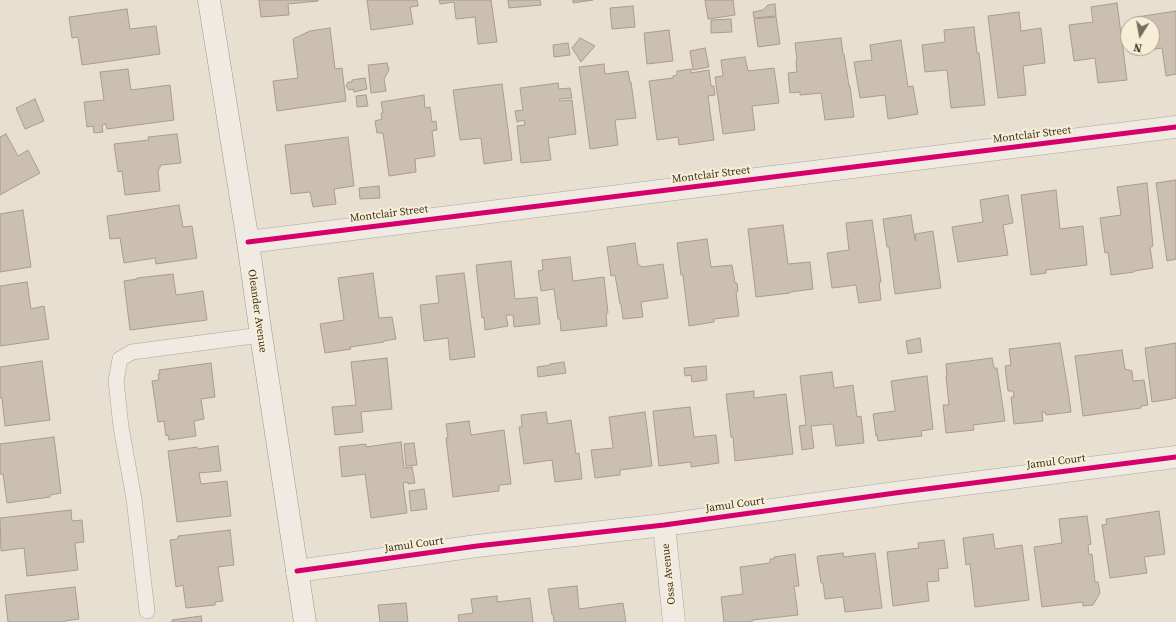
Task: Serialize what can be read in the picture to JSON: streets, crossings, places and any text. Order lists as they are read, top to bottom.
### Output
{
  "streets": {
    "street": [
      "Montclair Street",
      "Oleander Avenue",
      "Jamul Court",
      "Ossa Avenue"
    ]
  },
  "crossings": [
    ["Montclair Street", "Oleander Avenue"],
    ["Oleander Avenue", "Jamul Court"],
    ["Jamul Court", "Ossa Avenue"]
  ],
  "north": "bottom"
}
